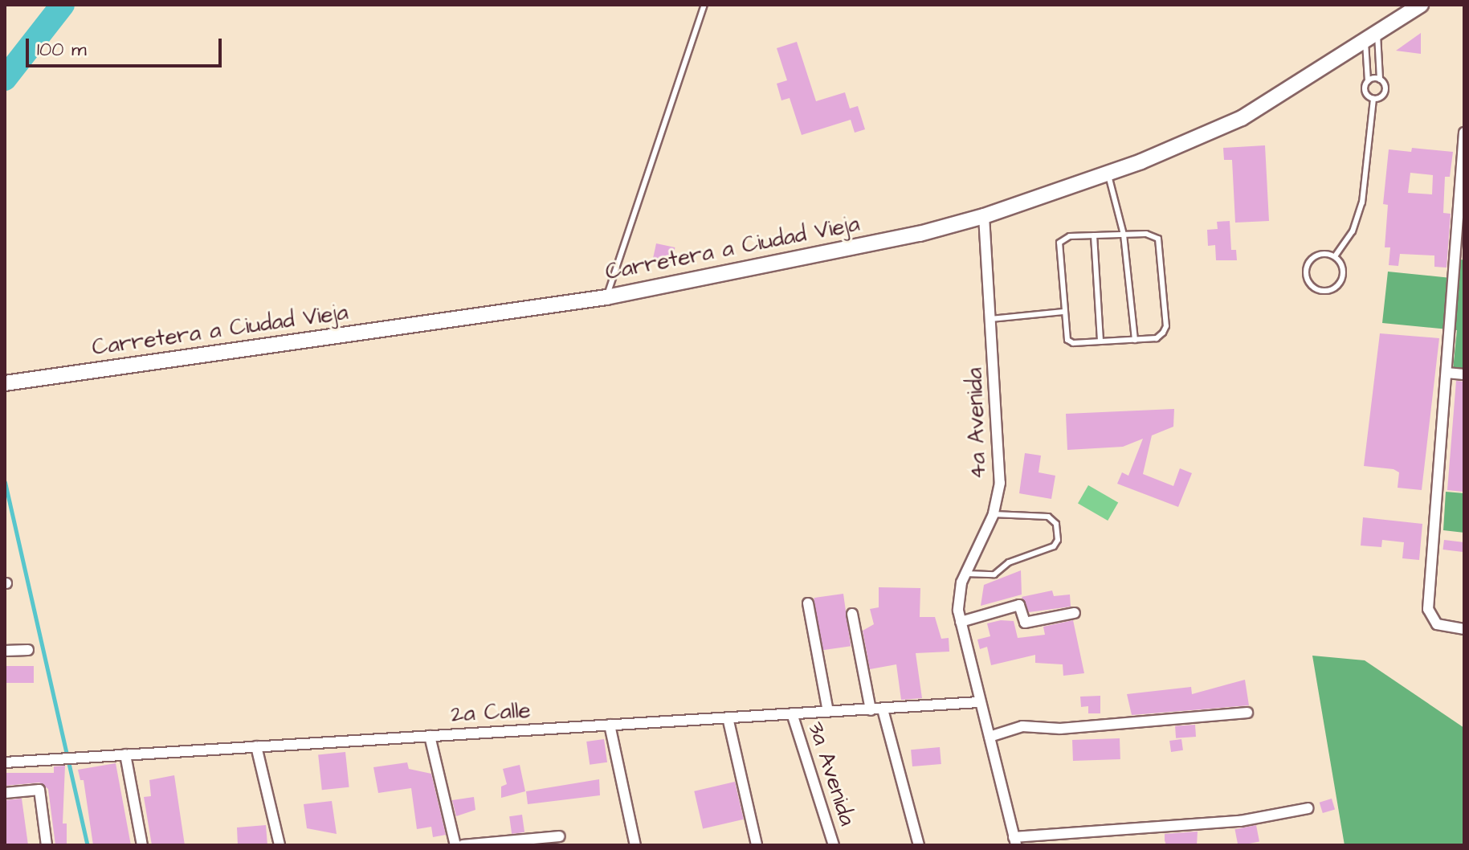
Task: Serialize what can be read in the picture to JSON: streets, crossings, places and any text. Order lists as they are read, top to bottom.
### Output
{
  "streets": {
    "main road": ["Carretera a Ciudad Vieja"],
    "street": ["4a Avenida", "2a Calle", "3a Avenida"]
  },
  "crossings": [
    ["Carretera a Ciudad Vieja", "4a Avenida"],
    ["4a Avenida", "2a Calle"],
    ["2a Calle", "3a Avenida"]
  ],
  "scale_bar": "100 m"
}
